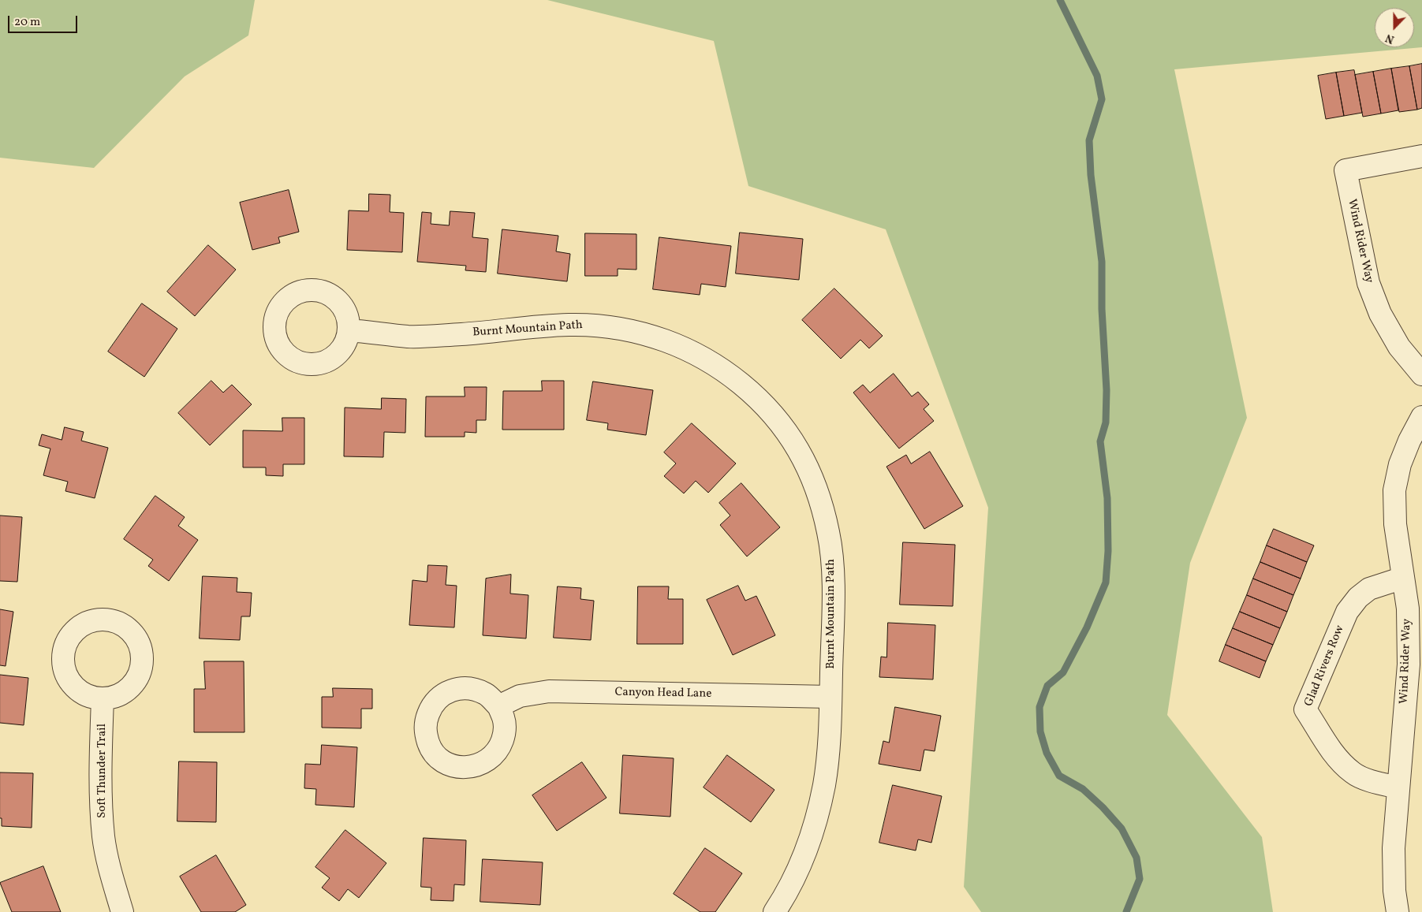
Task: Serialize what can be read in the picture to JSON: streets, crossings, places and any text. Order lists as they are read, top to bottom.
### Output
{
  "streets": {
    "street": [
      "Wind Rider Way",
      "Burnt Mountain Path",
      "Glad Rivers Row",
      "Canyon Head Lane",
      "Soft Thunder Trail"
    ]
  },
  "crossings": [
    ["Wind Rider Way", "Glad Rivers Row"],
    ["Burnt Mountain Path", "Canyon Head Lane"]
  ],
  "scale_bar": "20 m",
  "north": "bottom"
}
